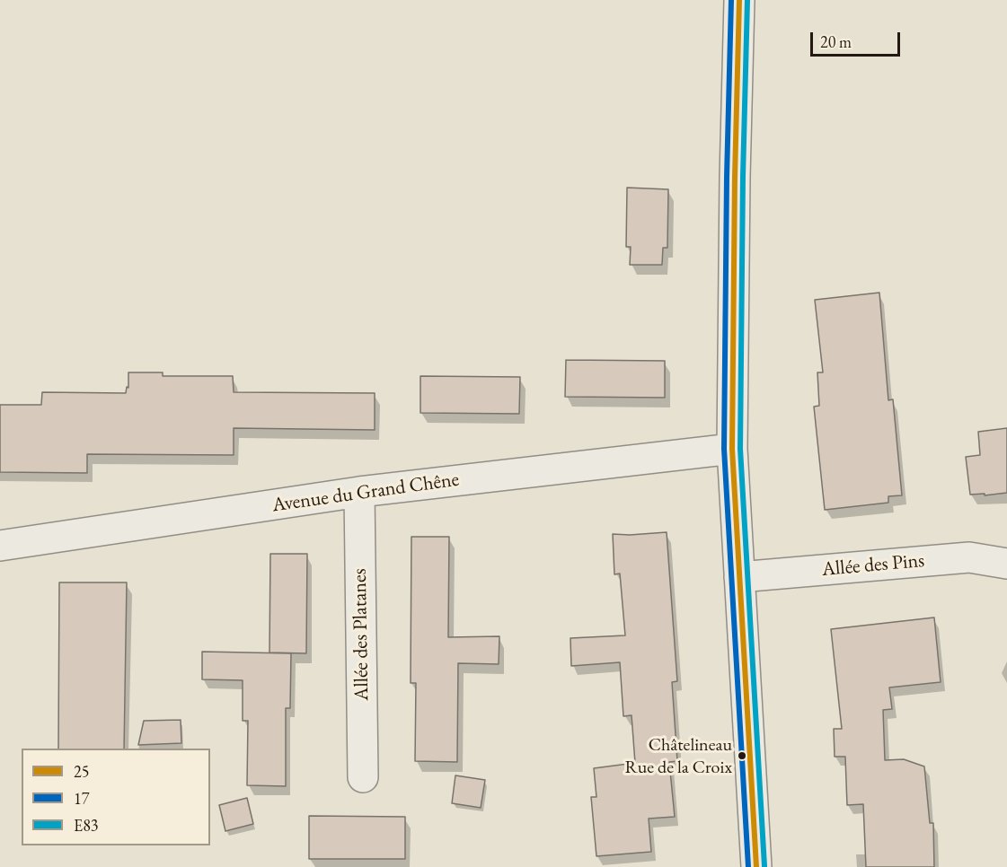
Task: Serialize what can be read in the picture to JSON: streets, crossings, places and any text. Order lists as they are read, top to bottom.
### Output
{
  "streets": {
    "street": ["Avenue du Grand Chêne", "Allée des Pins", "Allée des Platanes"]
  },
  "crossings": [
    ["Avenue du Grand Chêne", "Allée des Platanes"]
  ],
  "places": ["Châtelineau Rue de la Croix"],
  "lines": ["transit line 25", "transit line 17", "transit line E83"],
  "legend": ["25", "17", "E83"],
  "scale_bar": "20 m"
}
